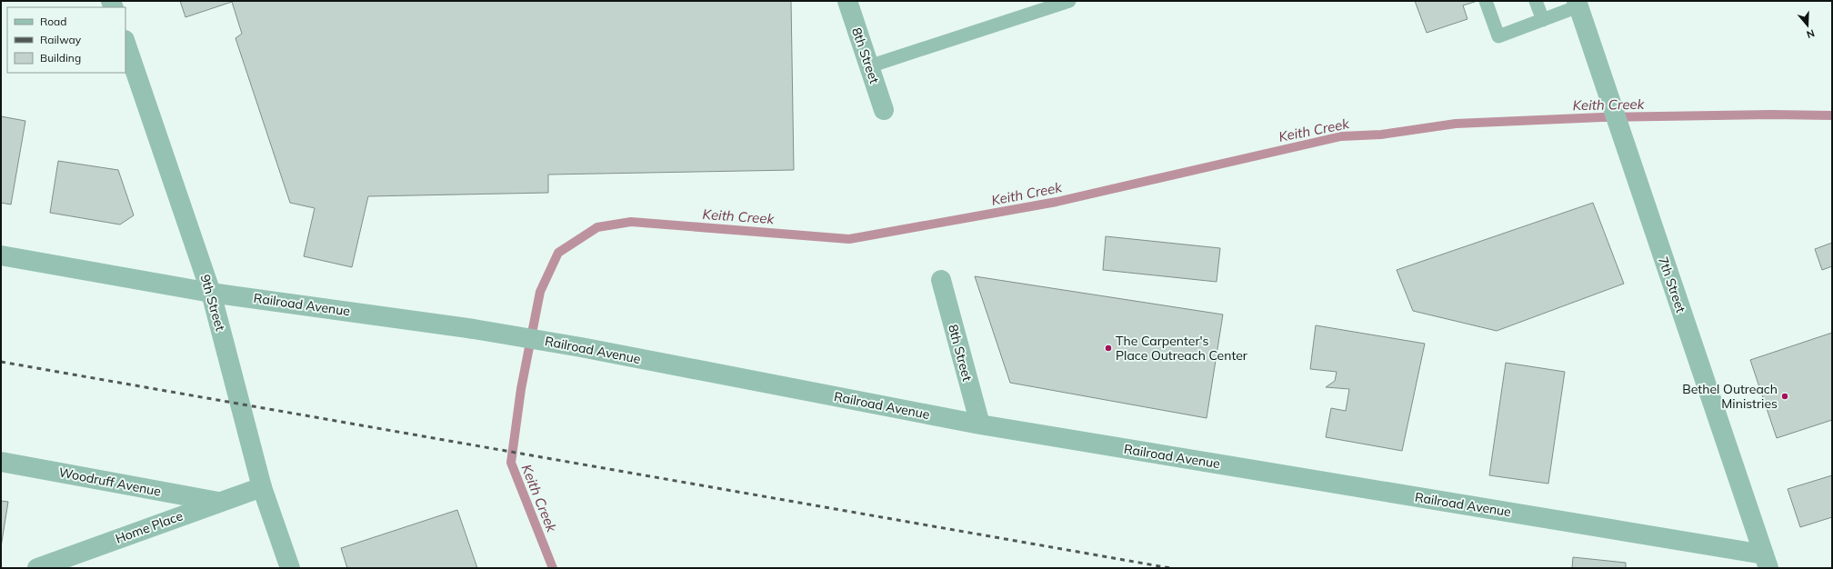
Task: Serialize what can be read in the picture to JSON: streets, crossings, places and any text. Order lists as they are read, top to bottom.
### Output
{
  "streets": {
    "street": [
      "8th Street",
      "7th Street",
      "9th Street",
      "Railroad Avenue",
      "Woodruff Avenue",
      "Home Place"
    ]
  },
  "crossings": [
    ["8th Street", "Railroad Avenue"],
    ["7th Street", "Railroad Avenue"],
    ["9th Street", "Railroad Avenue"],
    ["9th Street", "Home Place"],
    ["Woodruff Avenue", "Home Place"]
  ],
  "water": ["Keith Creek"],
  "places": ["The Carpenter's Place Outreach Center", "Bethel Outreach Ministries"],
  "legend": ["Road", "Railway", "Building"],
  "north": "bottom"
}
